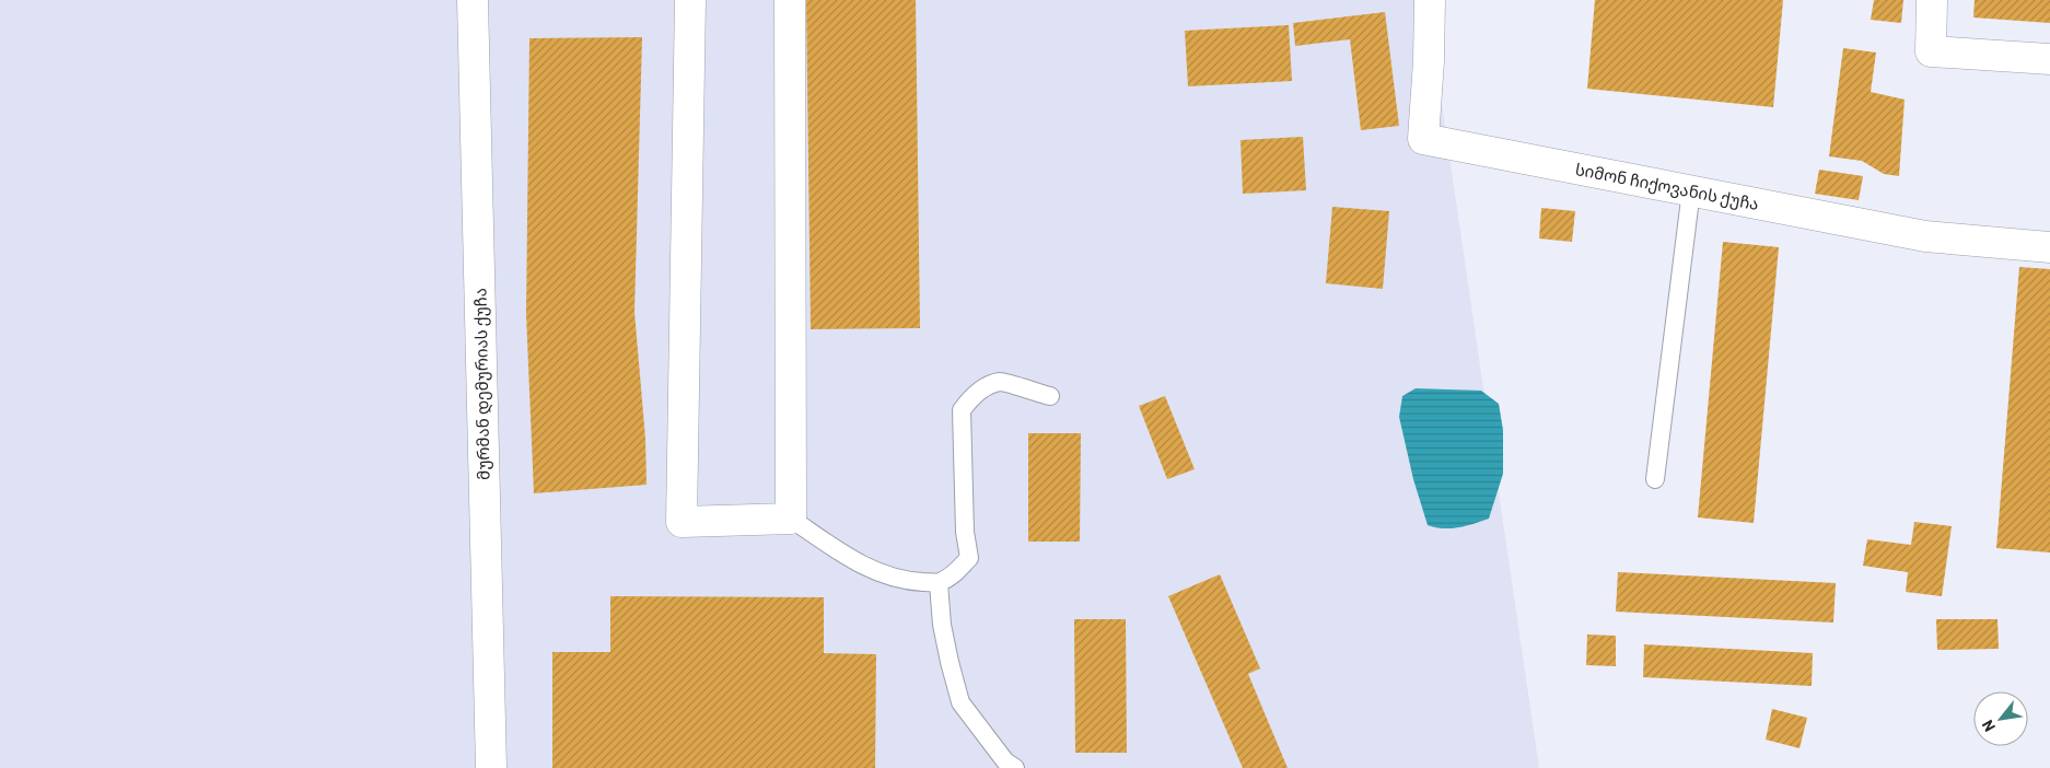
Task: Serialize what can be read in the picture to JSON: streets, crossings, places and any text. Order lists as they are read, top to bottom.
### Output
{
  "streets": {
    "street": ["სიმონ ჩიქოვანის ქუჩა", "მურმან დემურიას ქუჩა"]
  },
  "north": "bottom left"
}
